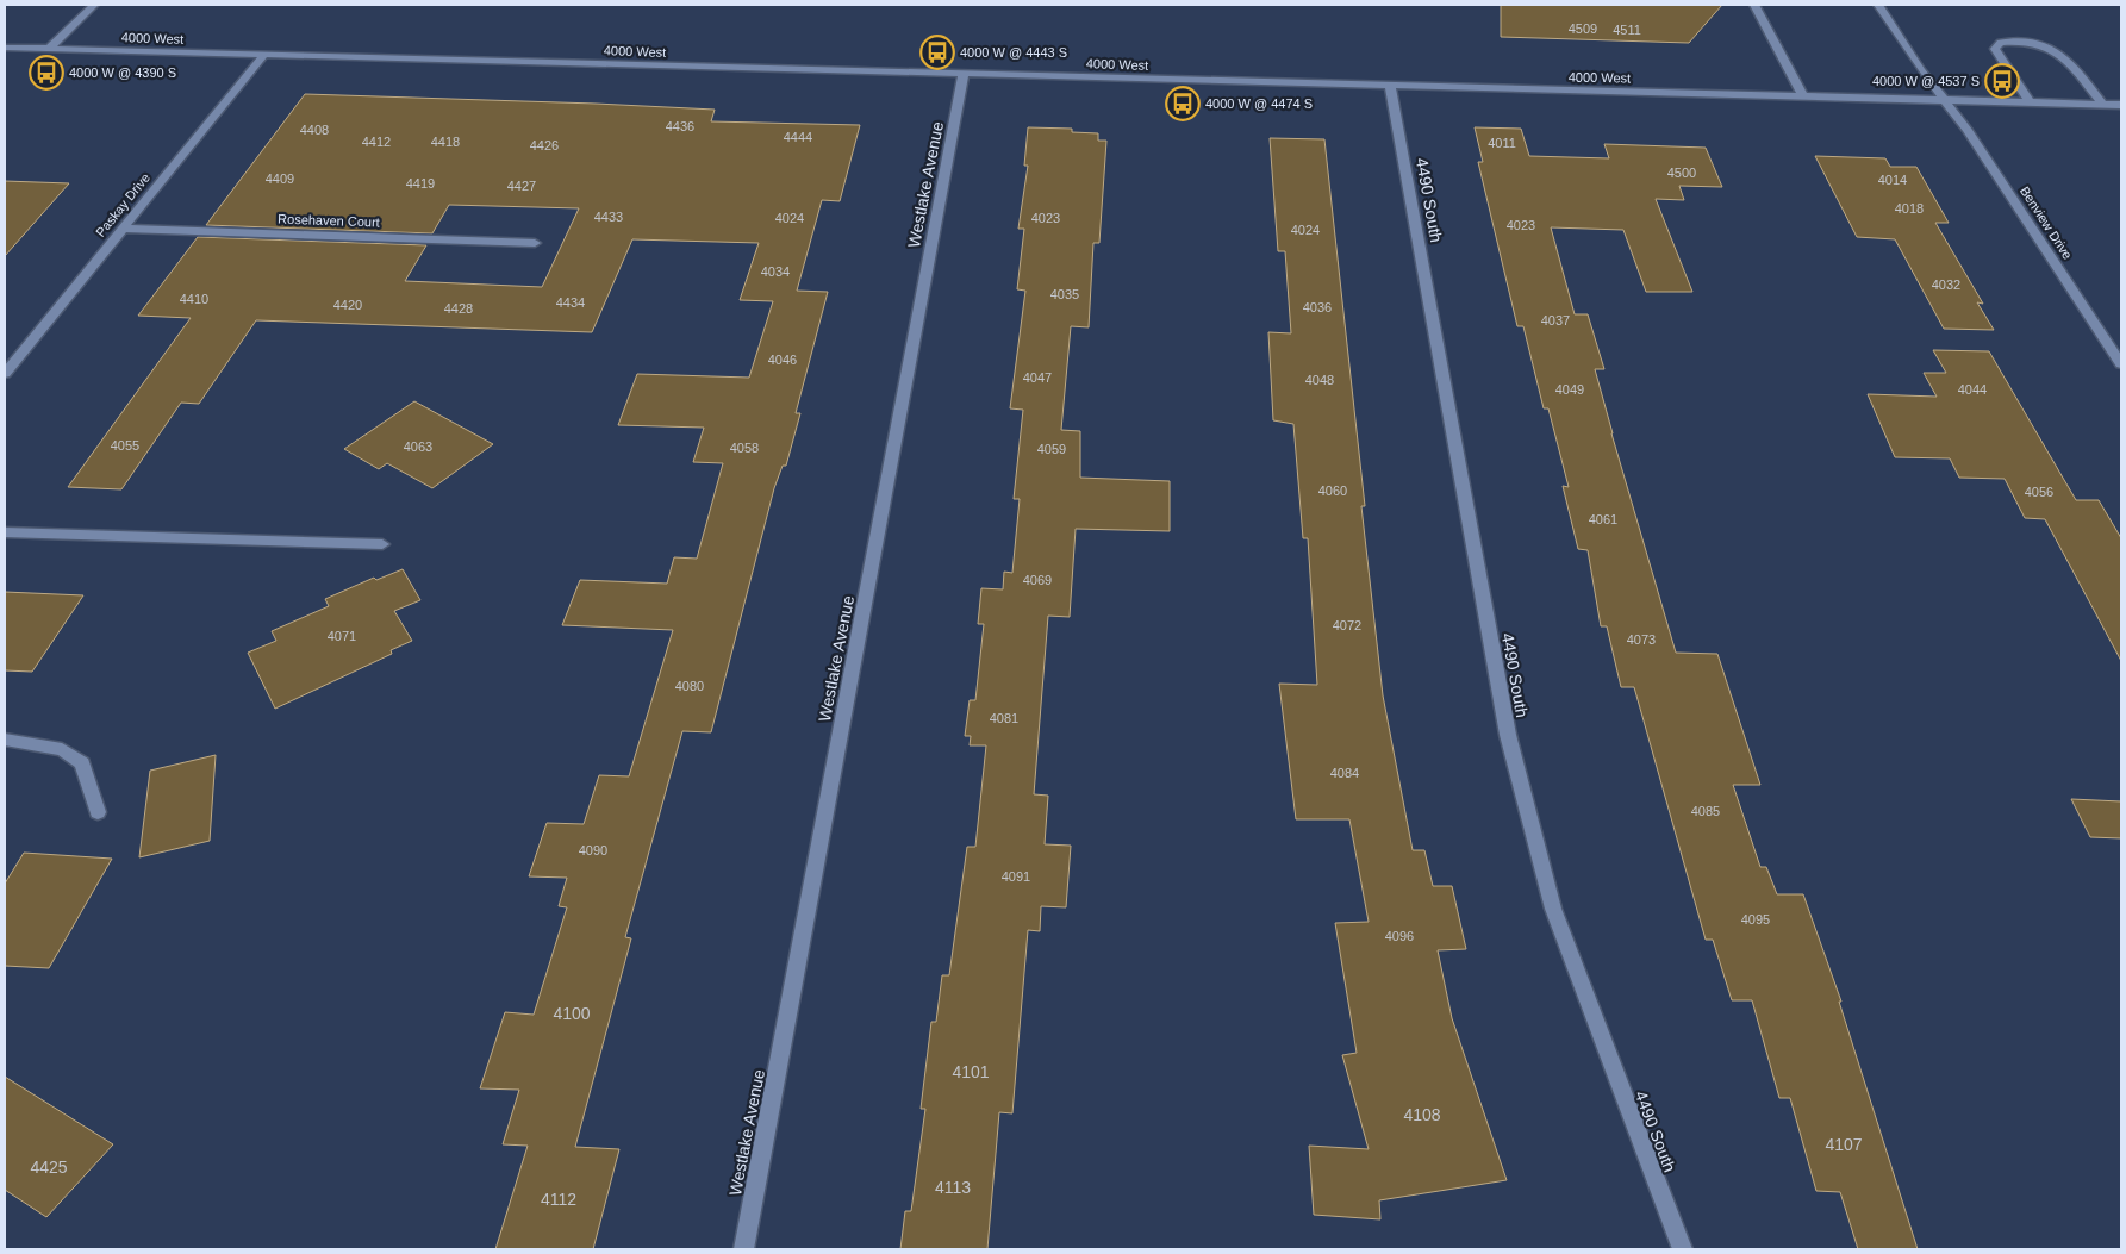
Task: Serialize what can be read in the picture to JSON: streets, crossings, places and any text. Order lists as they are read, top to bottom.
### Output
{
  "streets": {
    "street": [
      "4000 West",
      "Westlake Avenue",
      "4490 South",
      "Paskay Drive",
      "Rosehaven Court",
      "Benview Drive"
    ]
  },
  "crossings": [
    ["4000 West", "Westlake Avenue"],
    ["4000 West", "4490 South"],
    ["4000 West", "Paskay Drive"],
    ["4000 West", "Benview Drive"],
    ["Paskay Drive", "Rosehaven Court"]
  ],
  "places": {
    "bus stop": [
      "4000 W @ 4443 S",
      "4000 W @ 4390 S",
      "4000 W @ 4537 S",
      "4000 W @ 4474 S"
    ]
  },
  "house_numbers": [
    "4509",
    "4511",
    "4436",
    "4408",
    "4444",
    "4412",
    "4418",
    "4011",
    "4426",
    "4500",
    "4409",
    "4014",
    "4419",
    "4427",
    "4018",
    "4433",
    "4024",
    "4023",
    "4023",
    "4024",
    "4034",
    "4032",
    "4035",
    "4410",
    "4434",
    "4420",
    "4036",
    "4428",
    "4037",
    "4046",
    "4047",
    "4048",
    "4049",
    "4044",
    "4055",
    "4063",
    "4058",
    "4059",
    "4060",
    "4056",
    "4061",
    "4069",
    "4072",
    "4071",
    "4073",
    "4080",
    "4081",
    "4084",
    "4085",
    "4090",
    "4091",
    "4095",
    "4096",
    "4100",
    "4101",
    "4108",
    "4107",
    "4425",
    "4113",
    "4112"
  ]
}
